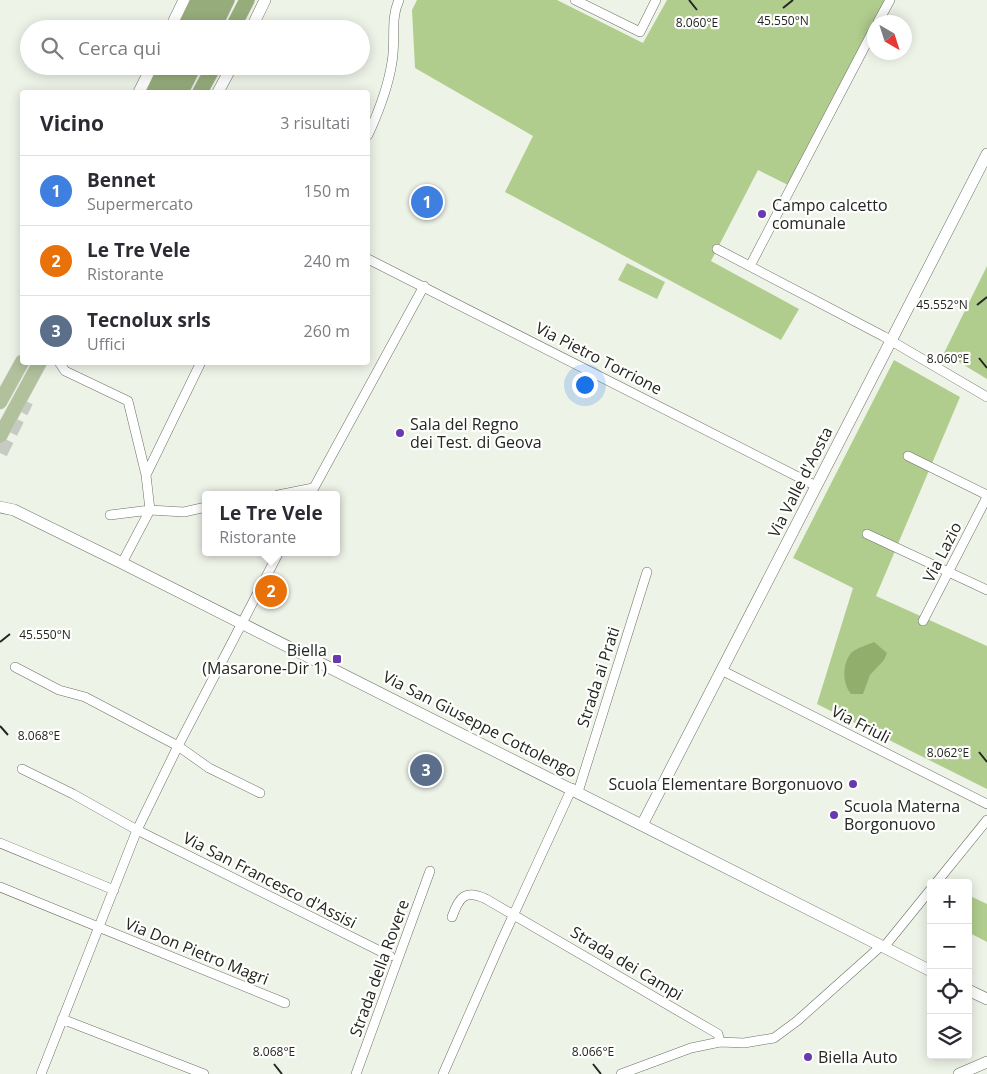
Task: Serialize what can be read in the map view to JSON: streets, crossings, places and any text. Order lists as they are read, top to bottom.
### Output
{
  "streets": {
    "street": [
      "Via Pietro Torrione",
      "Via Valle d'Aosta",
      "Via Lazio",
      "Strada ai Prati",
      "Via San Giuseppe Cottolengo",
      "Via Friuli",
      "Via San Francesco d'Assisi",
      "Via Don Pietro Magri",
      "Strada dei Campi",
      "Strada della Rovere"
    ]
  },
  "crossings": [
    ["Via Pietro Torrione", "Via Valle d'Aosta"],
    ["Via Valle d'Aosta", "Via San Giuseppe Cottolengo"],
    ["Via Valle d'Aosta", "Via Friuli"],
    ["Strada ai Prati", "Via San Giuseppe Cottolengo"]
  ],
  "places": {
    "other": [
      "Campo calcetto comunale",
      "Sala del Regno dei Test. di Geova",
      "Scuola Elementare Borgonuovo",
      "Scuola Materna Borgonuovo",
      "Biella Auto"
    ],
    "transit": ["Biella (Masarone-Dir 1)"]
  },
  "north": "bottom right",
  "page": {
    "search": "Cerca qui",
    "heading": ["Vicino", "3 risultati"],
    "list": [
      {
        "mark": "1",
        "name": "Bennet",
        "note": "Supermercato",
        "value": "150 m"
      },
      {
        "mark": "2",
        "name": "Le Tre Vele",
        "note": "Ristorante",
        "value": "240 m"
      },
      {
        "mark": "3",
        "name": "Tecnolux srls",
        "note": "Uffici",
        "value": "260 m"
      }
    ],
    "pins": ["1", "2", "3"],
    "popup": ["Le Tre Vele", "Ristorante"],
    "map_buttons": ["+", "−"]
  },
  "coordinates": [
    "45.550°N",
    "8.060°E",
    "45.552°N",
    "8.068°E",
    "8.062°E",
    "8.066°E"
  ]
}
